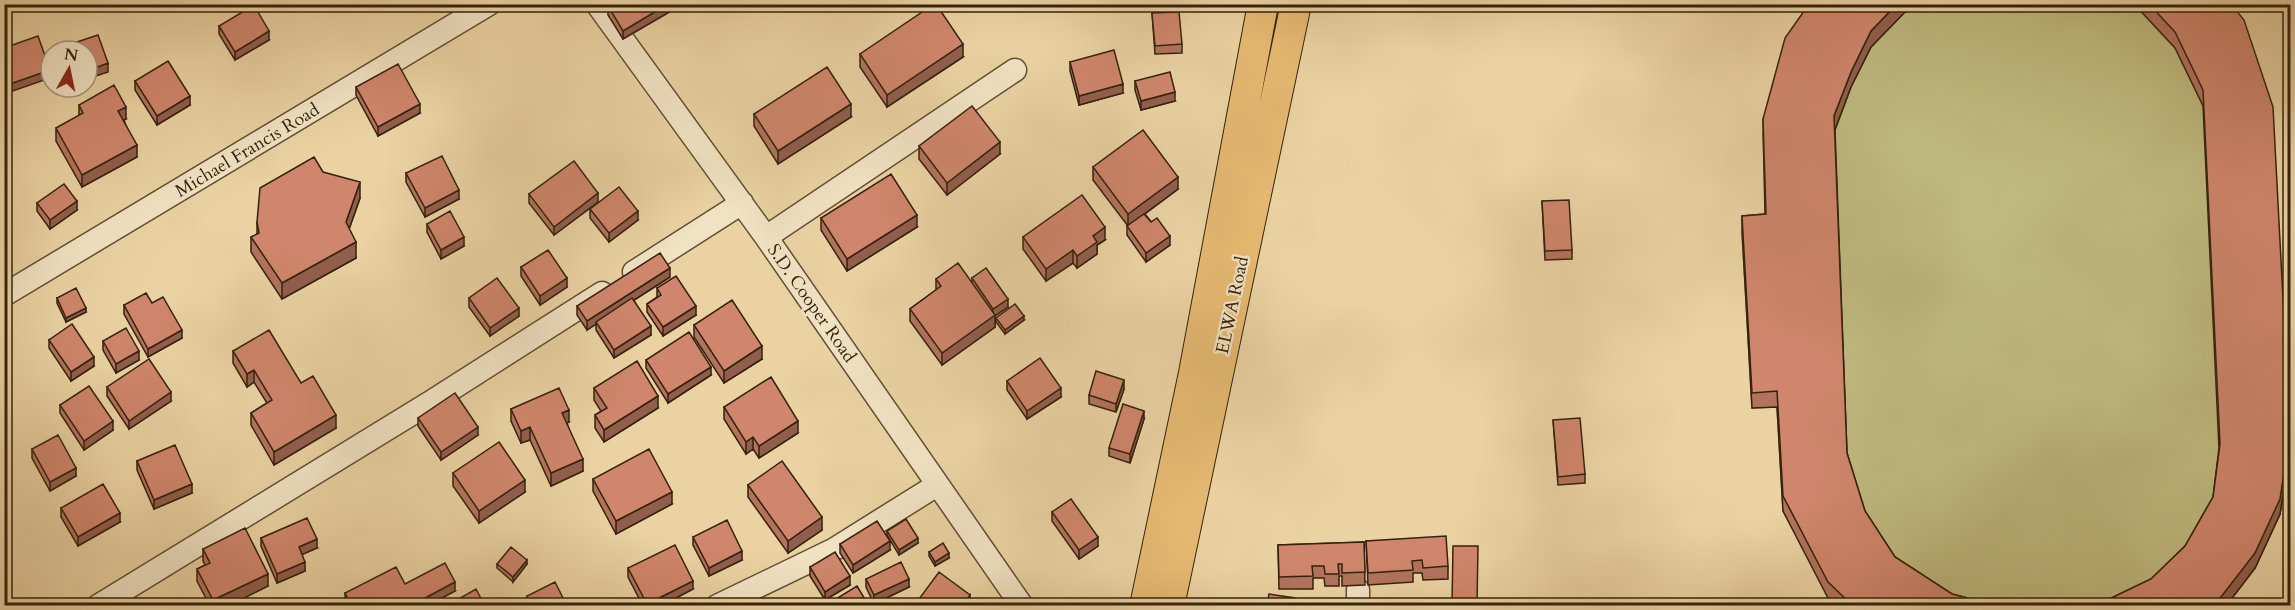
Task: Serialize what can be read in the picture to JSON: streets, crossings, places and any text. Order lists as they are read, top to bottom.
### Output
{
  "streets": {
    "main road": ["ELWA Road"],
    "street": ["Michael Francis Road", "S.D. Cooper Road"]
  },
  "north": "top"
}
